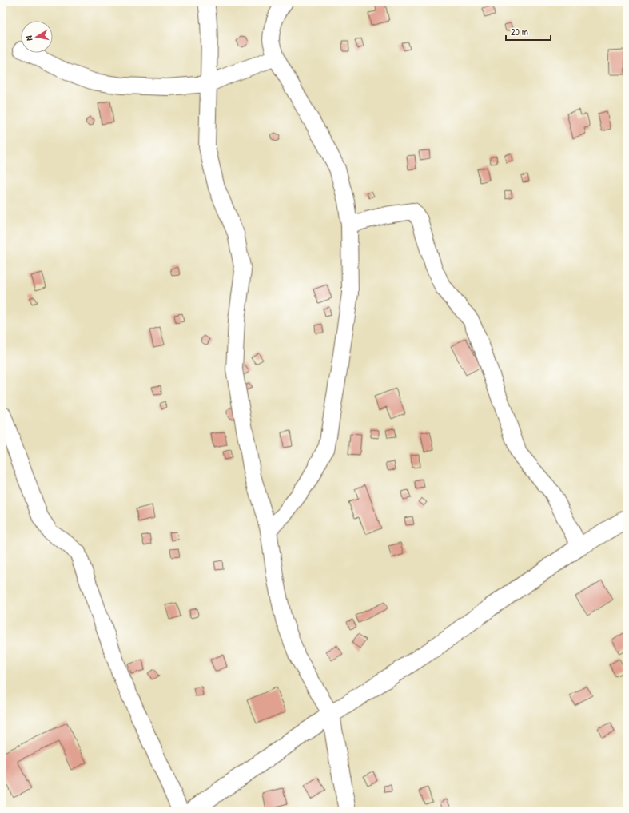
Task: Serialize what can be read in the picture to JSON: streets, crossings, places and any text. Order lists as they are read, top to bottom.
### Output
{
  "scale_bar": "20 m",
  "north": "left"
}
